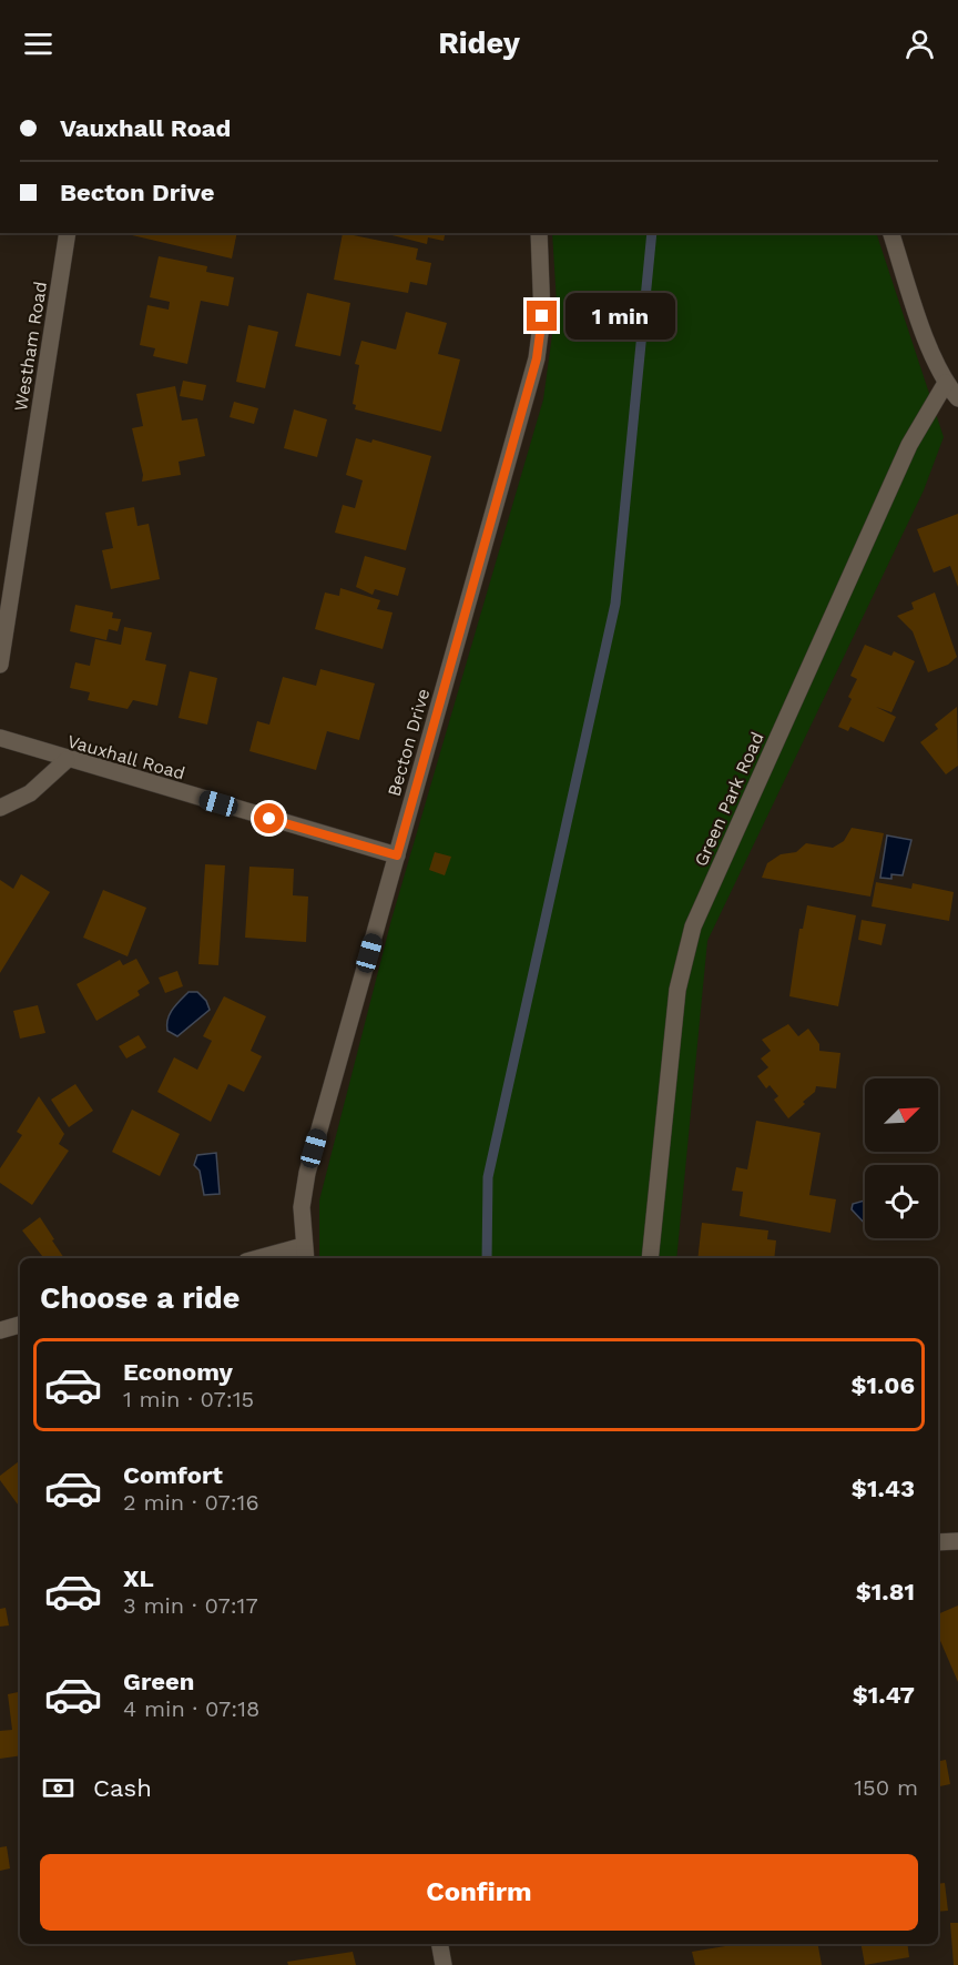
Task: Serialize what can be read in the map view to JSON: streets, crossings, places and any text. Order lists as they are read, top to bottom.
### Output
{
  "streets": {
    "street": [
      "Westham Road",
      "Becton Drive",
      "Vauxhall Road",
      "Green Park Road"
    ]
  },
  "crossings": [
    ["Becton Drive", "Vauxhall Road"]
  ],
  "north": "top right",
  "page": {
    "header": "Ridey",
    "banner": ["Vauxhall Road", "Becton Drive"],
    "bubble": "1 min",
    "heading": "Choose a ride",
    "list": [
      {
        "name": "Economy",
        "note": "1 min · 07:15",
        "value": "$1.06"
      },
      {
        "name": "Comfort",
        "note": "2 min · 07:16",
        "value": "$1.43"
      },
      {
        "name": "XL",
        "note": "3 min · 07:17",
        "value": "$1.81"
      },
      {
        "name": "Green",
        "note": "4 min · 07:18",
        "value": "$1.47"
      }
    ],
    "pay": ["Cash", "150 m"],
    "buttons": "Confirm"
  }
}
